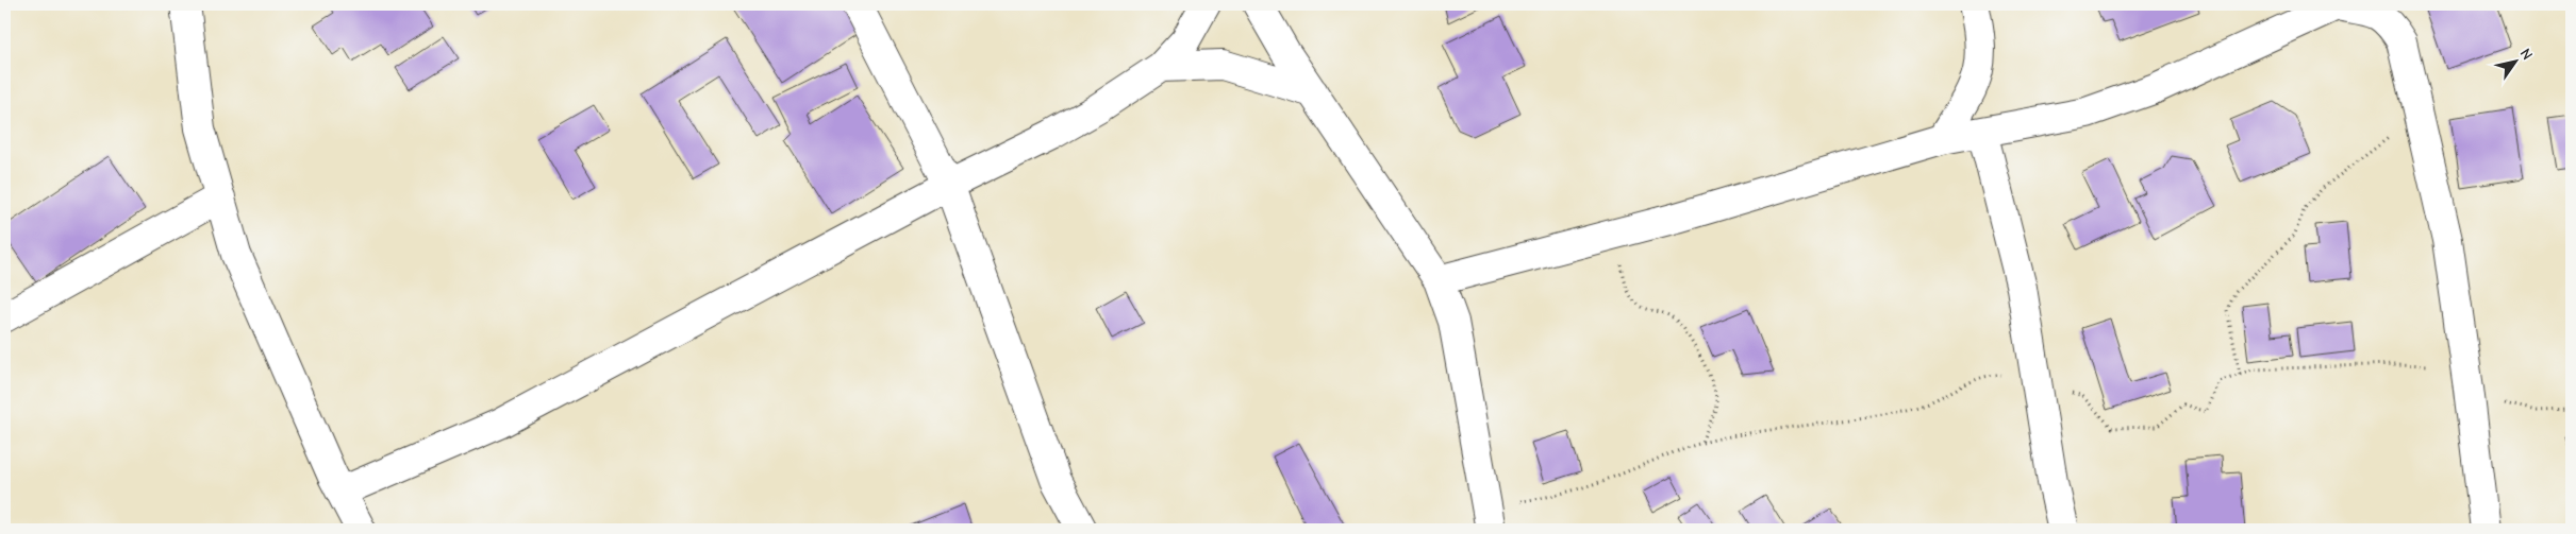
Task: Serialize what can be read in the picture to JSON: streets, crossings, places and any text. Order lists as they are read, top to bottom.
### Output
{
  "north": "top right"
}
